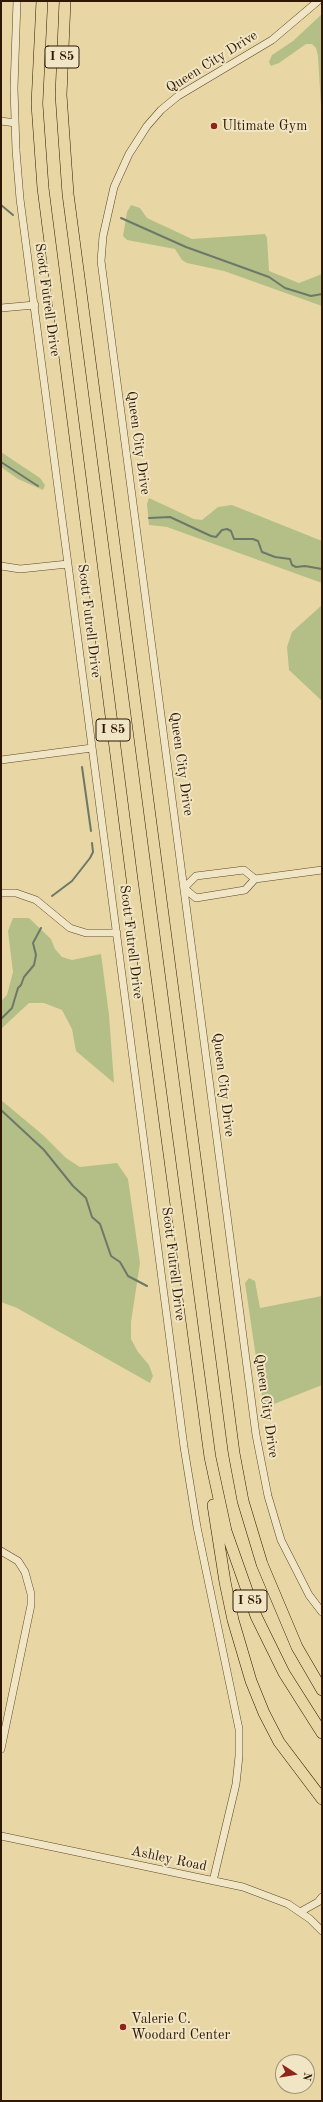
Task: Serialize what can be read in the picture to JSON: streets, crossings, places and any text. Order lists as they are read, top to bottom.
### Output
{
  "streets": {
    "highway": ["I 85"],
    "street": ["Queen City Drive", "Scott Futrell Drive", "Ashley Road"]
  },
  "crossings": [
    ["Scott Futrell Drive", "Ashley Road"]
  ],
  "places": ["Ultimate Gym", "Valerie C. Woodard Center"],
  "north": "right"
}
